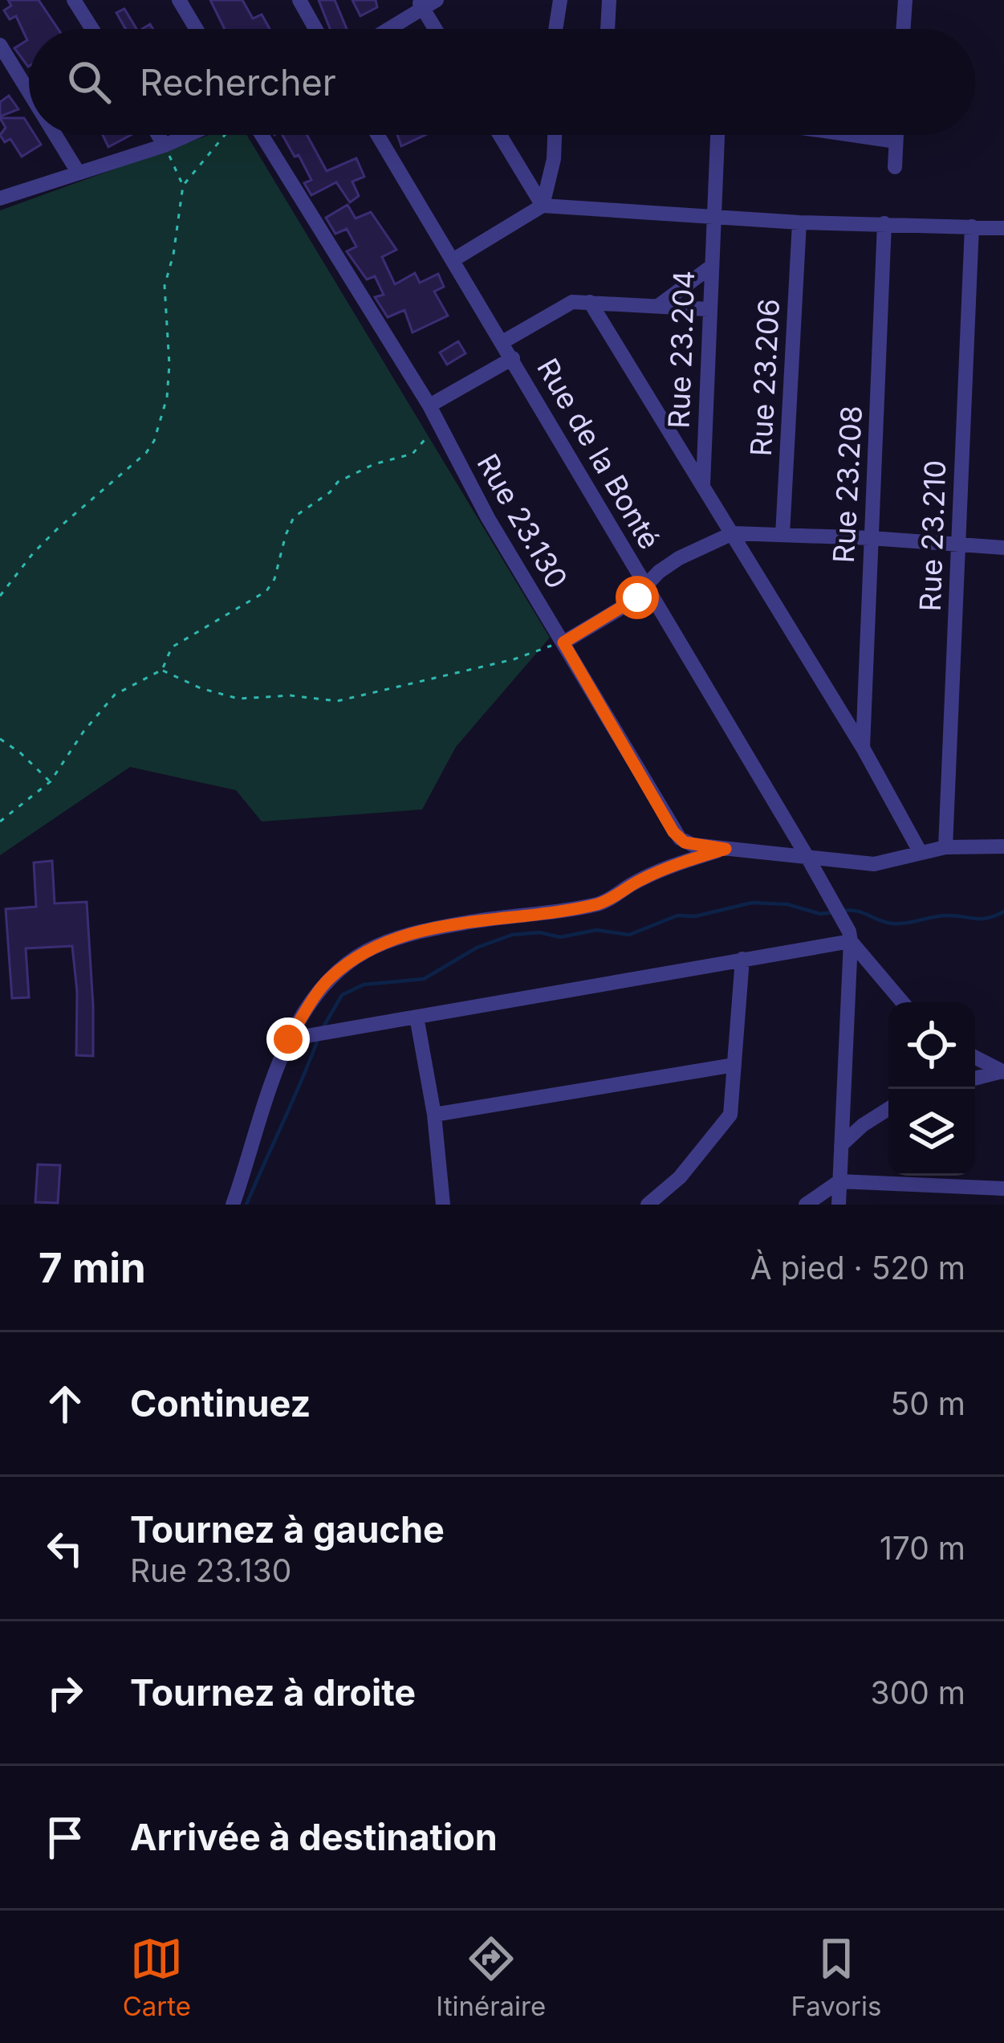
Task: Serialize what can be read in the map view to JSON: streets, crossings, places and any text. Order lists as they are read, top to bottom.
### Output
{
  "streets": {
    "street": [
      "Rue 23.204",
      "Rue 23.206",
      "Rue de la Bonté",
      "Rue 23.208",
      "Rue 23.130",
      "Rue 23.210"
    ]
  },
  "crossings": [
    ["Rue de la Bonté", "Rue 23.130"],
    ["Rue 23.130", "Rue 23.210"]
  ],
  "page": {
    "search": "Rechercher",
    "heading": ["7 min", "À pied · 520 m"],
    "list": [
      ["Continuez", "50 m"],
      ["Tournez à gauche", "Rue 23.130", "170 m"],
      ["Tournez à droite", "300 m"],
      "Arrivée à destination"
    ],
    "nav": ["Carte", "Itinéraire", "Favoris"]
  }
}
